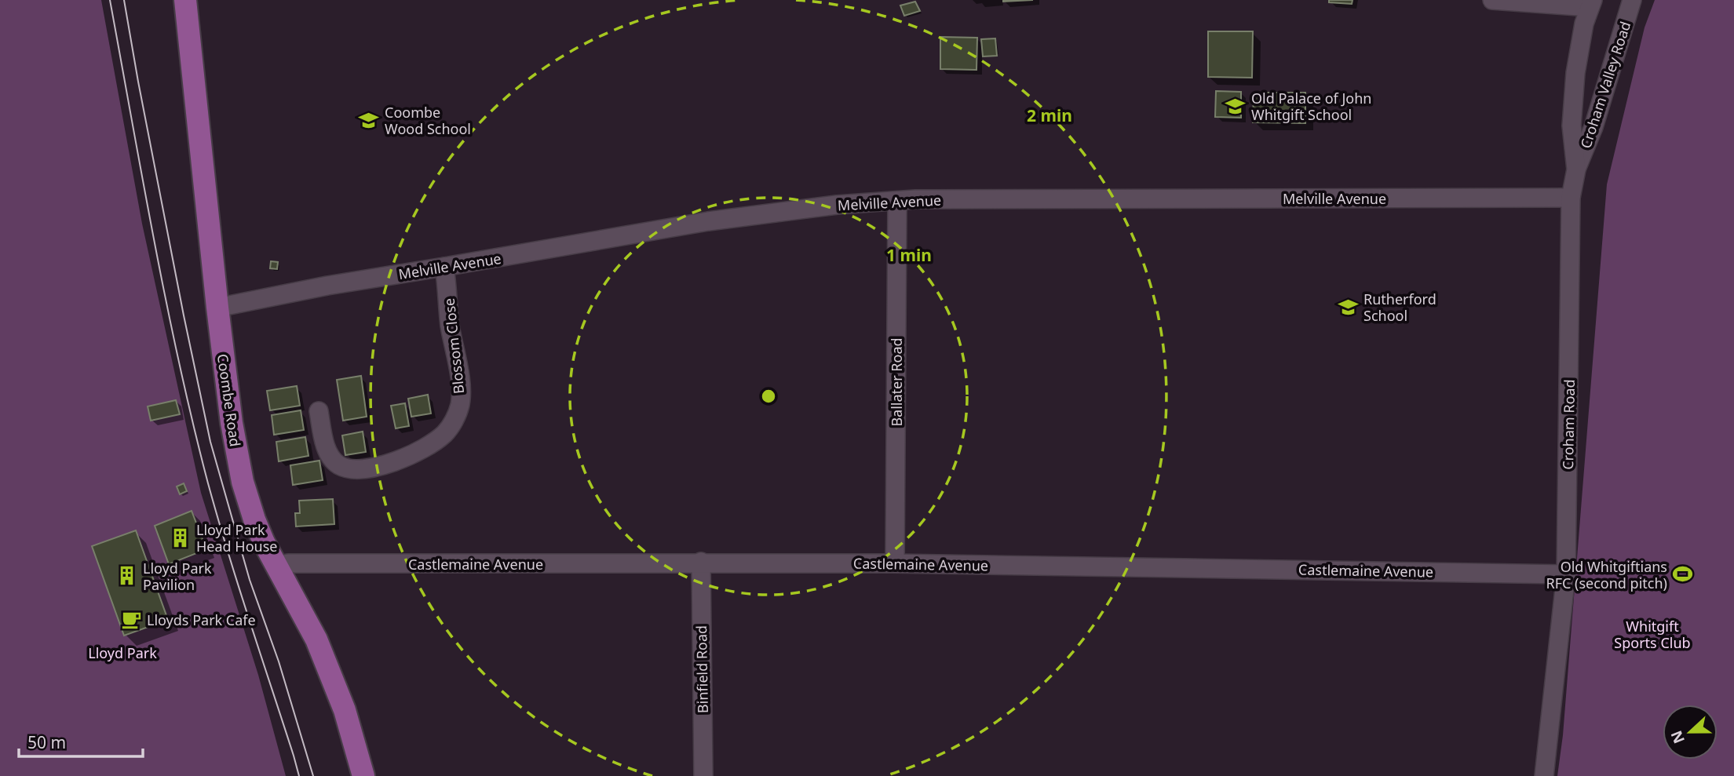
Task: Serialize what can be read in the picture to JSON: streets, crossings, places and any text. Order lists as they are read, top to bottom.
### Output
{
  "streets": {
    "main road": ["Coombe Road"],
    "street": [
      "Croham Valley Road",
      "Melville Avenue",
      "Blossom Close",
      "Ballater Road",
      "Croham Road",
      "Castlemaine Avenue",
      "Binfield Road"
    ]
  },
  "crossings": [
    ["Croham Valley Road", "Croham Road"],
    ["Melville Avenue", "Blossom Close"],
    ["Melville Avenue", "Ballater Road"],
    ["Melville Avenue", "Coombe Road"],
    ["Melville Avenue", "Croham Road"],
    ["Ballater Road", "Castlemaine Avenue"],
    ["Coombe Road", "Castlemaine Avenue"],
    ["Croham Road", "Castlemaine Avenue"],
    ["Castlemaine Avenue", "Binfield Road"]
  ],
  "parks": ["Whitgift Sports Club", "Lloyd Park"],
  "places": {
    "school or university": ["Old Palace of John Whitgift School", "Coombe Wood School", "Rutherford School"],
    "building": ["Lloyd Park Head House", "Lloyd Park Pavilion"],
    "sports": ["Old Whitgiftians RFC (second pitch)"],
    "cafe": ["Lloyds Park Cafe"]
  },
  "scale_bar": "50 m",
  "north": "left",
  "rings": ["2 min", "1 min"]
}
